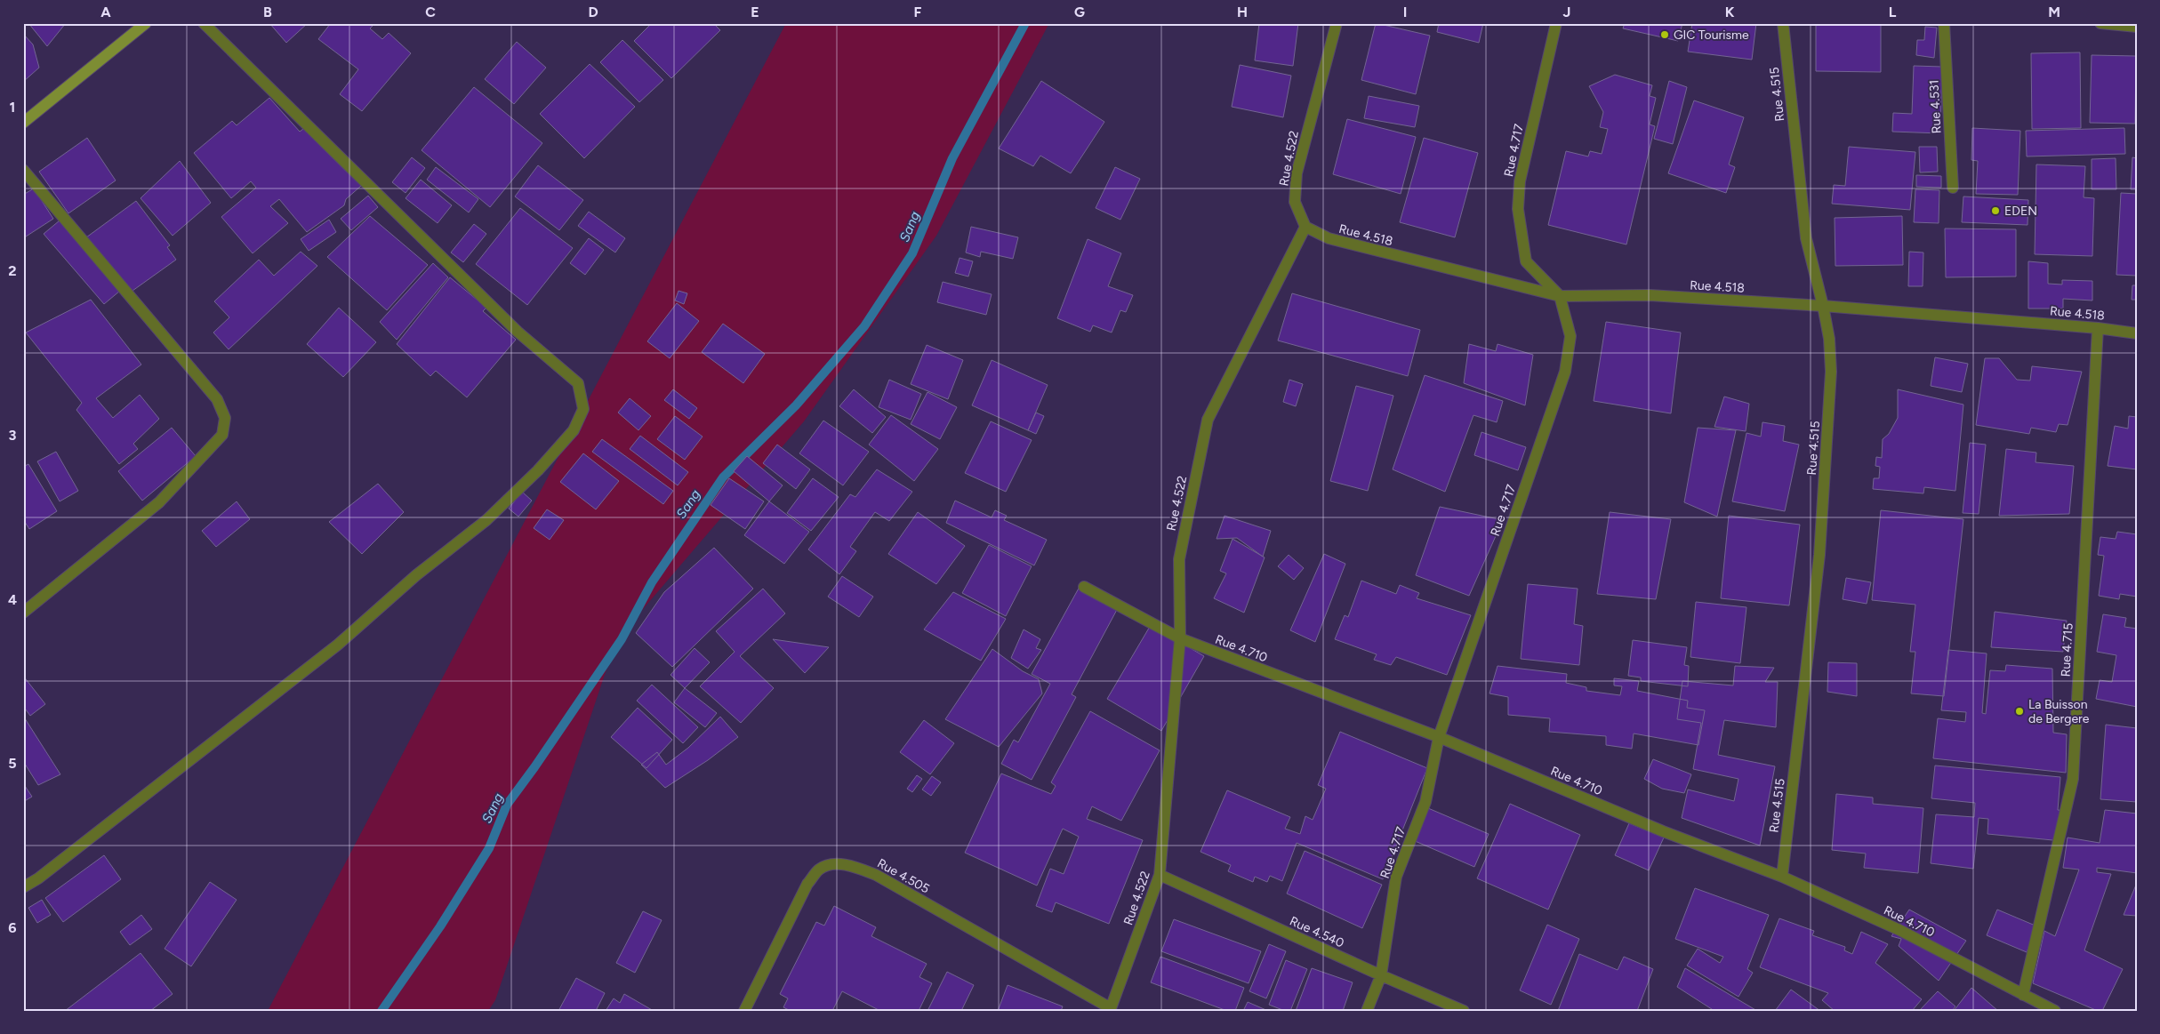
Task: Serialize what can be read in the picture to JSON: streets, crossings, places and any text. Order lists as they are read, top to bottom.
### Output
{
  "streets": {
    "street": [
      "Rue 4.515",
      "Rue 4.531",
      "Rue 4.717",
      "Rue 4.522",
      "Rue 4.518",
      "Rue 4.710",
      "Rue 4.715",
      "Rue 4.505",
      "Rue 4.540"
    ]
  },
  "crossings": [
    ["Rue 4.515", "Rue 4.518"],
    ["Rue 4.515", "Rue 4.710"],
    ["Rue 4.717", "Rue 4.518"],
    ["Rue 4.717", "Rue 4.710"],
    ["Rue 4.717", "Rue 4.540"],
    ["Rue 4.522", "Rue 4.518"],
    ["Rue 4.522", "Rue 4.710"],
    ["Rue 4.522", "Rue 4.505"],
    ["Rue 4.522", "Rue 4.540"],
    ["Rue 4.518", "Rue 4.715"],
    ["Rue 4.710", "Rue 4.715"]
  ],
  "water": ["Sang"],
  "places": ["GIC Tourisme", "EDEN", "La Buisson de Bergere"],
  "grid": {
    "columns": [
      "A",
      "B",
      "C",
      "D",
      "E",
      "F",
      "G",
      "H",
      "I",
      "J",
      "K",
      "L",
      "M"
    ],
    "rows": [
      "1",
      "2",
      "3",
      "4",
      "5",
      "6"
    ]
  }
}
